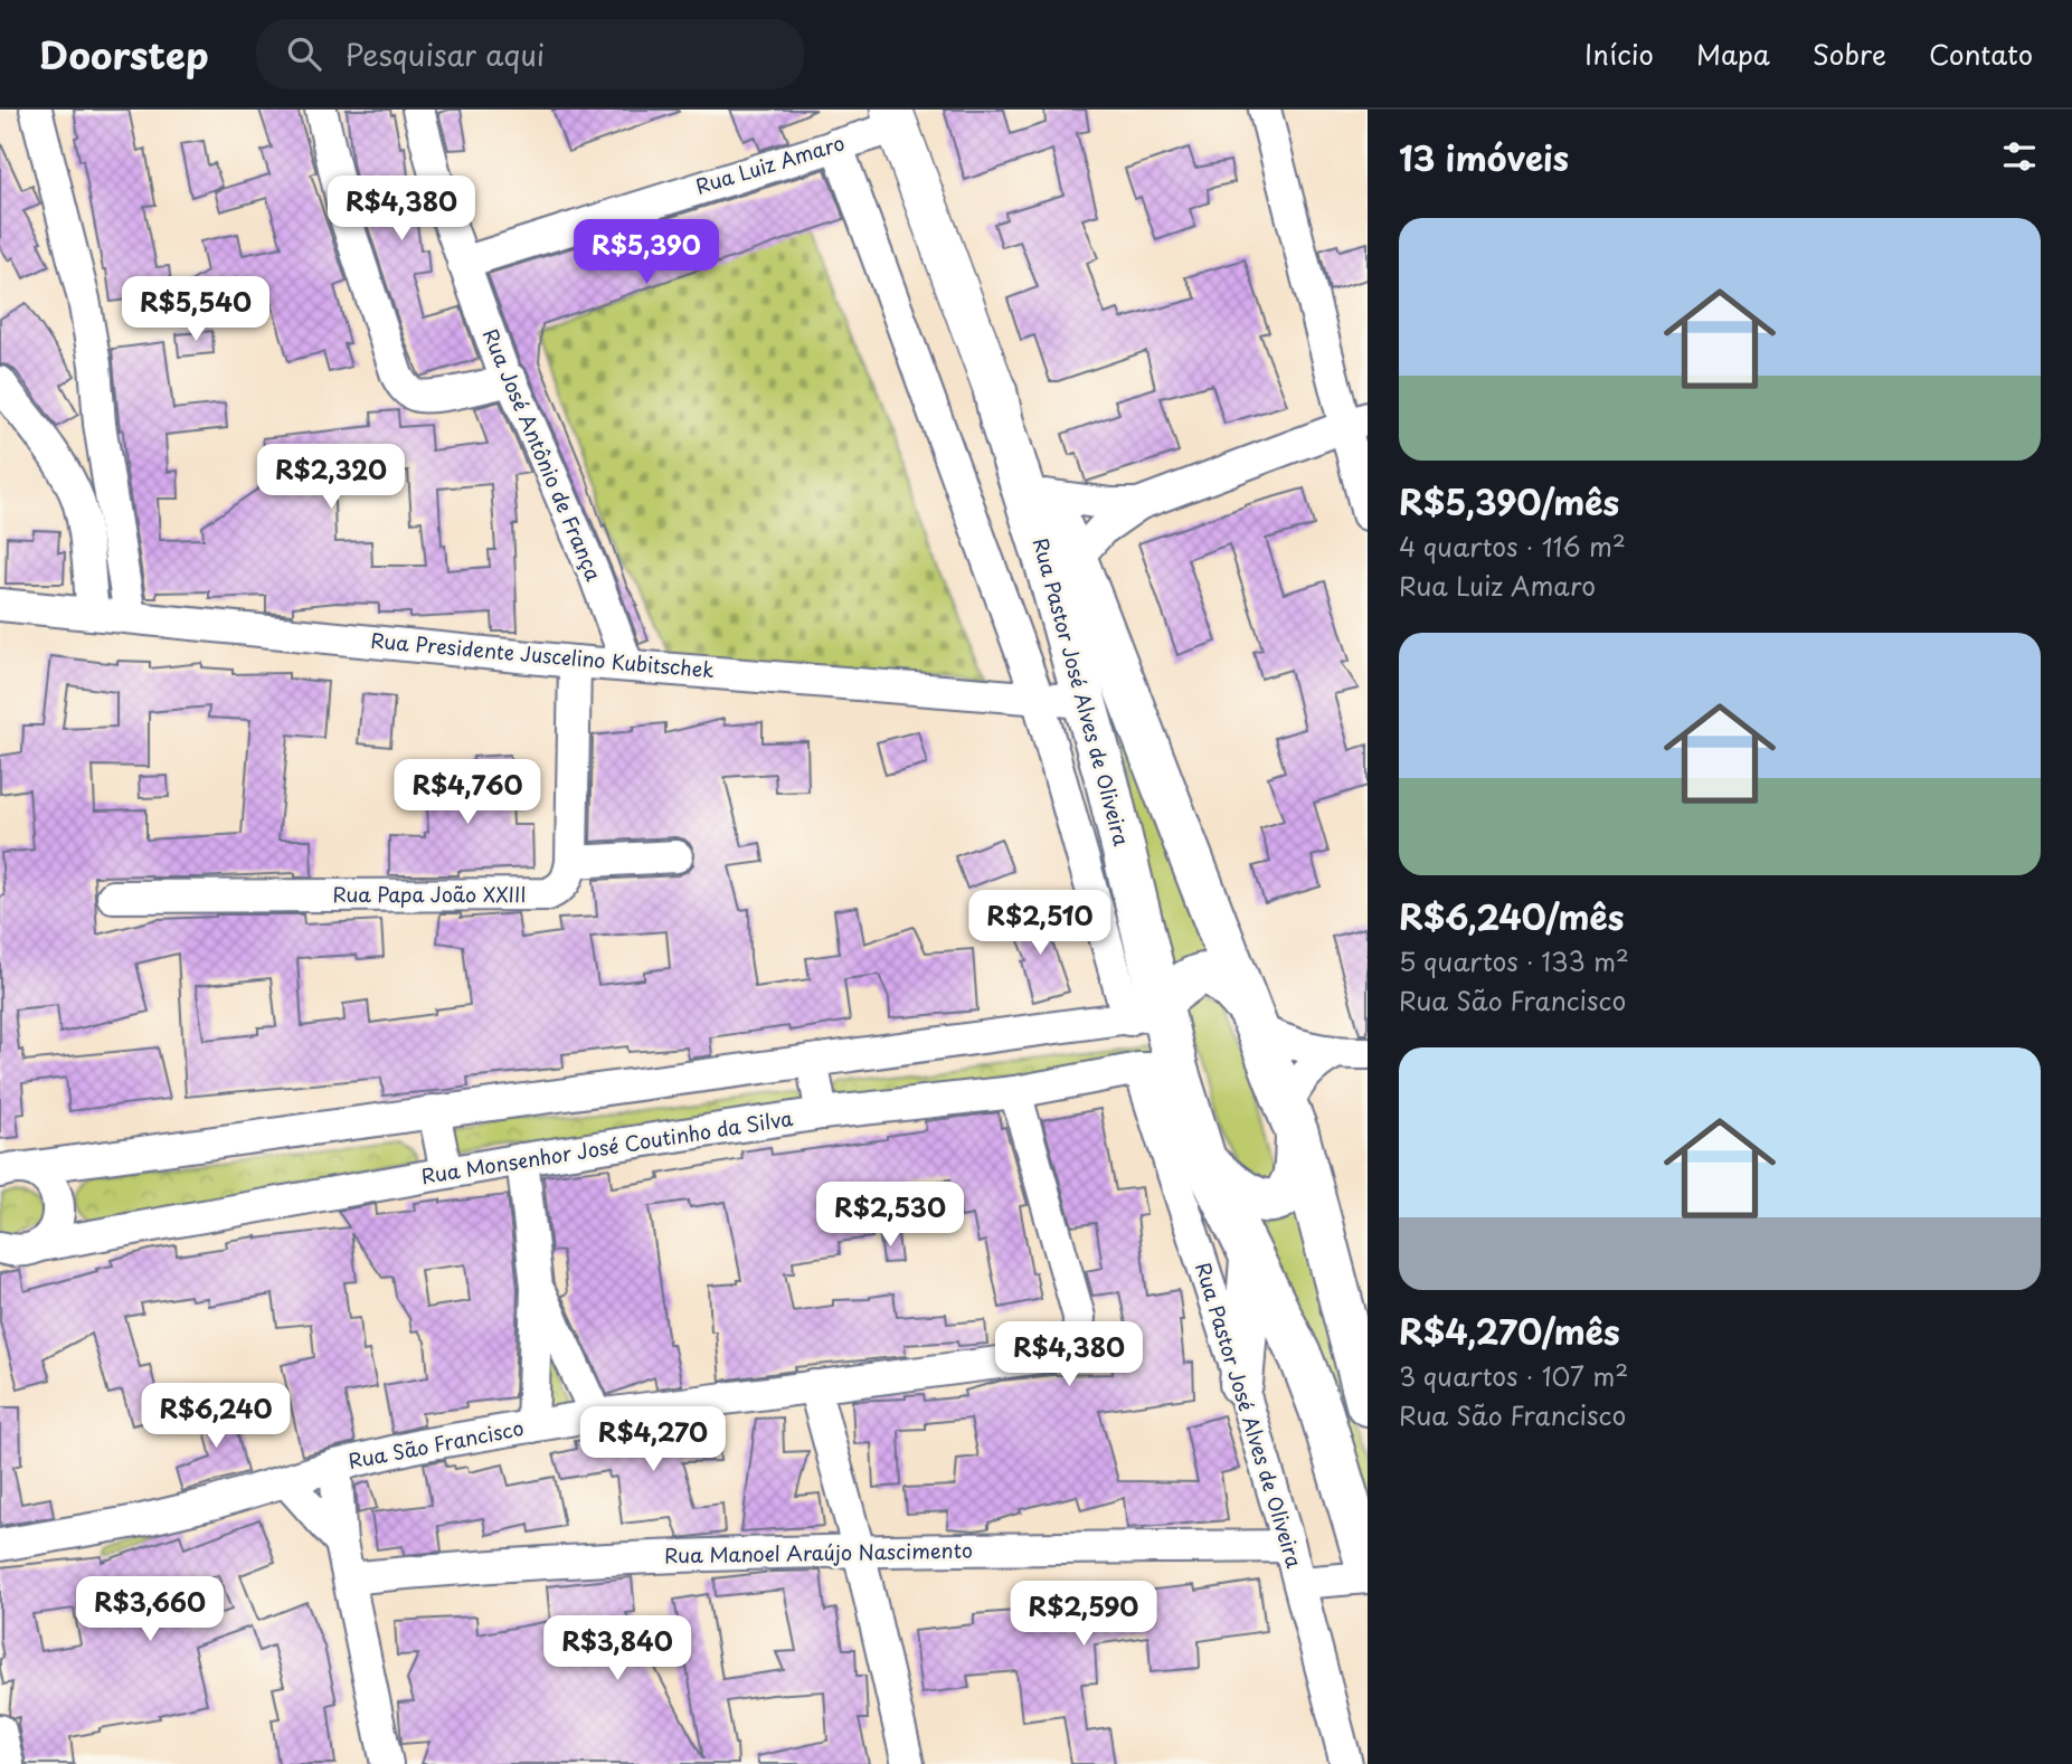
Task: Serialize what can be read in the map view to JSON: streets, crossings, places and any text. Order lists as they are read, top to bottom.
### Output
{
  "streets": {
    "highway": ["Rua Pastor José Alves de Oliveira"],
    "street": [
      "Rua Luiz Amaro",
      "Rua José Antônio de França",
      "Rua Presidente Juscelino Kubitschek",
      "Rua Papa João XXIII",
      "Rua Monsenhor José Coutinho da Silva",
      "Rua São Francisco",
      "Rua Manoel Araújo Nascimento"
    ]
  },
  "crossings": [
    ["Rua Luiz Amaro", "Rua José Antônio de França"],
    ["Rua Luiz Amaro", "Rua Pastor José Alves de Oliveira"],
    ["Rua José Antônio de França", "Rua Presidente Juscelino Kubitschek"],
    ["Rua Presidente Juscelino Kubitschek", "Rua Pastor José Alves de Oliveira"],
    ["Rua Pastor José Alves de Oliveira", "Rua Monsenhor José Coutinho da Silva"],
    ["Rua Pastor José Alves de Oliveira", "Rua Manoel Araújo Nascimento"],
    ["Rua Monsenhor José Coutinho da Silva", "Rua São Francisco"]
  ],
  "page": {
    "header": "Doorstep",
    "search": "Pesquisar aqui",
    "nav": [
      "Início",
      "Mapa",
      "Sobre",
      "Contato"
    ],
    "heading": "13 imóveis",
    "price": [
      "R$4,380",
      "R$5,390",
      "R$5,540",
      "R$2,320",
      "R$4,760",
      "R$2,510",
      "R$2,530",
      "R$4,380",
      "R$6,240",
      "R$4,270",
      "R$3,660",
      "R$2,590",
      "R$3,840"
    ],
    "list": [
      {
        "name": "R$5,390/mês",
        "note": "4 quartos · 116 m² · Rua Luiz Amaro"
      },
      {
        "name": "R$6,240/mês",
        "note": "5 quartos · 133 m² · Rua São Francisco"
      },
      {
        "name": "R$4,270/mês",
        "note": "3 quartos · 107 m² · Rua São Francisco"
      }
    ]
  }
}
